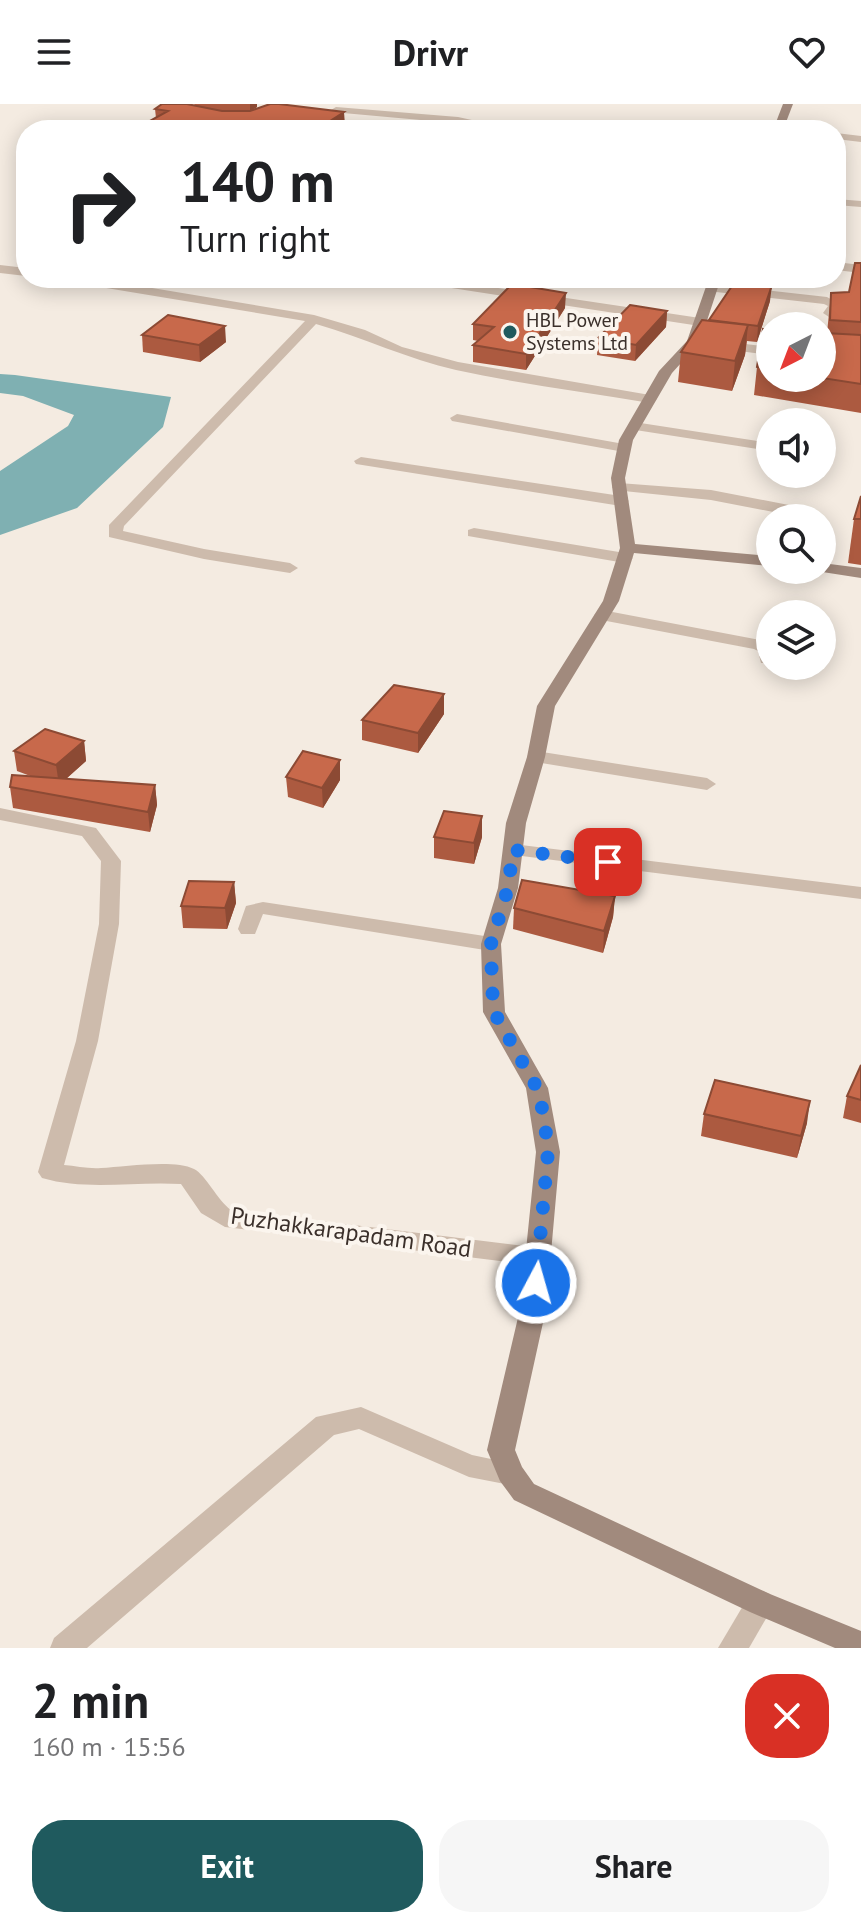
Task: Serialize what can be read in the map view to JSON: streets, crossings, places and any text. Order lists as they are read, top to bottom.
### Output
{
  "streets": {
    "street": ["Puzhakkarapadam Road"]
  },
  "places": ["HBL Power Systems Ltd"],
  "north": "bottom left",
  "page": {
    "header": "Drivr",
    "turn": ["140 m", "Turn right"],
    "heading": ["2 min", "160 m · 15:56"],
    "buttons": ["Exit", "Share"]
  }
}
